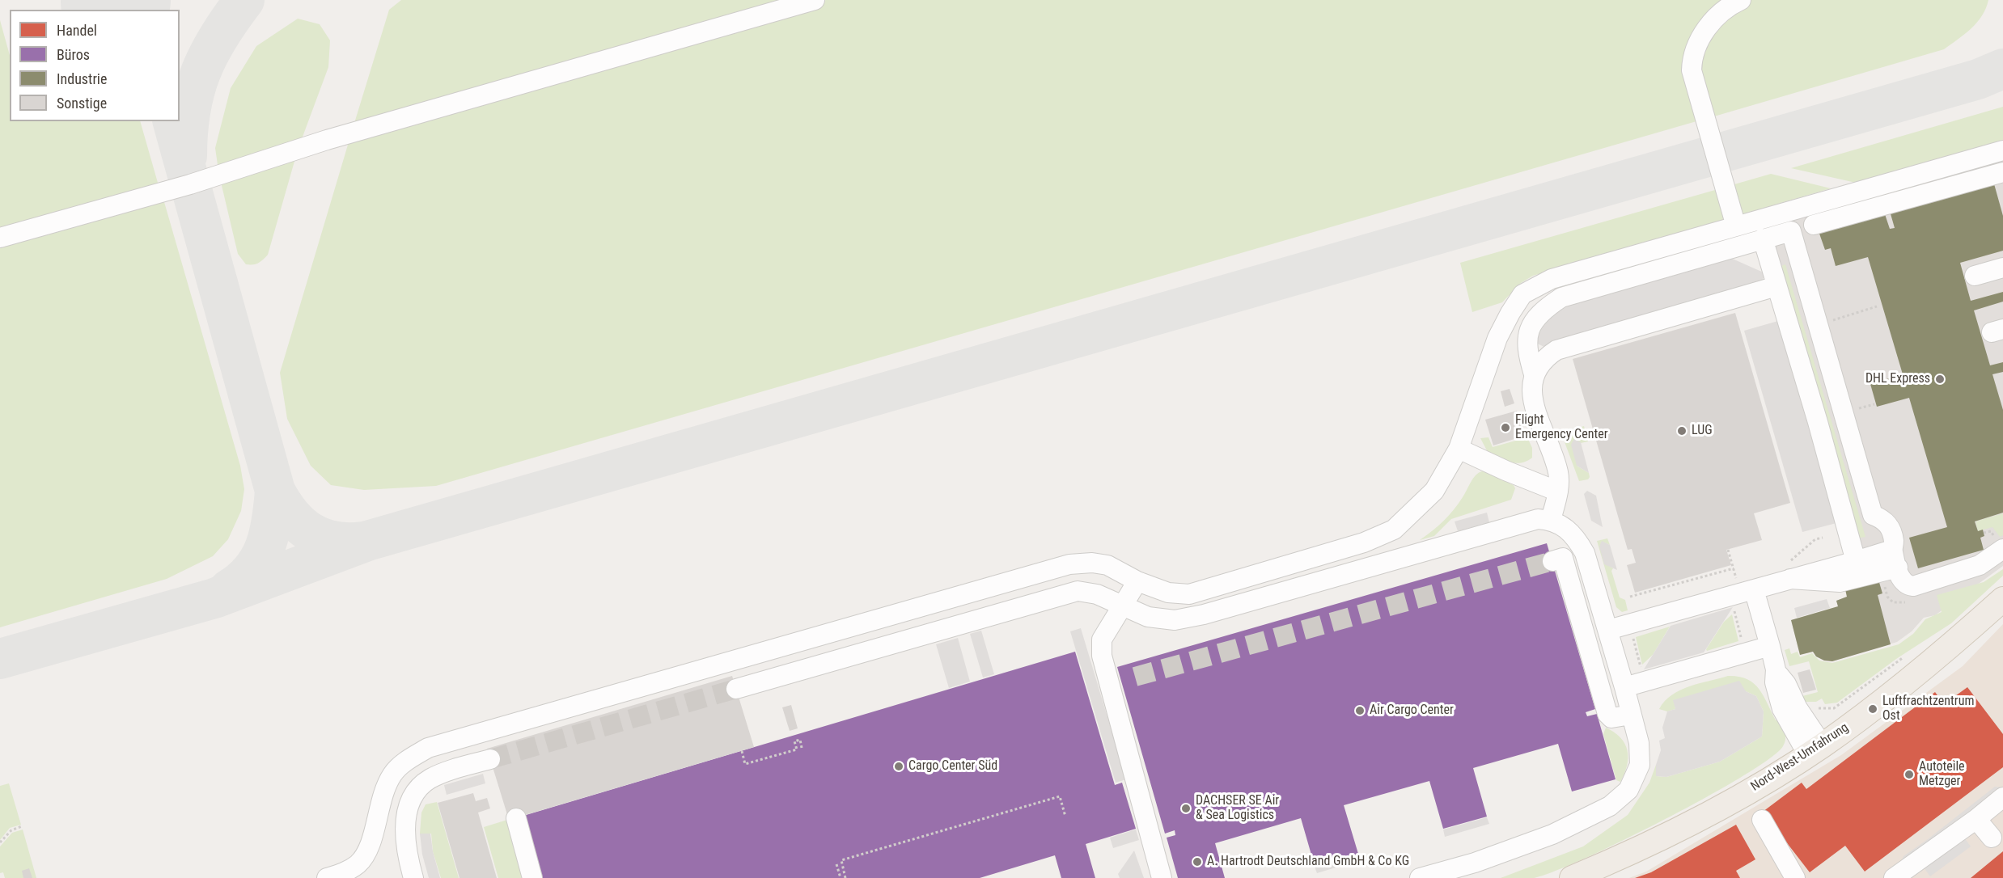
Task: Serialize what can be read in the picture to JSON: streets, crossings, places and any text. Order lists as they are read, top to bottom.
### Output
{
  "streets": {
    "main road": ["Nord-West-Umfahrung"]
  },
  "places": [
    "DHL Express",
    "Flight Emergency Center",
    "LUG",
    "Luftfrachtzentrum Ost",
    "Air Cargo Center",
    "Cargo Center Süd",
    "Autoteile Metzger",
    "DACHSER SE Air & Sea Logistics",
    "A. Hartrodt Deutschland GmbH & Co KG"
  ],
  "legend": [
    "Handel",
    "Büros",
    "Industrie",
    "Sonstige"
  ]
}
